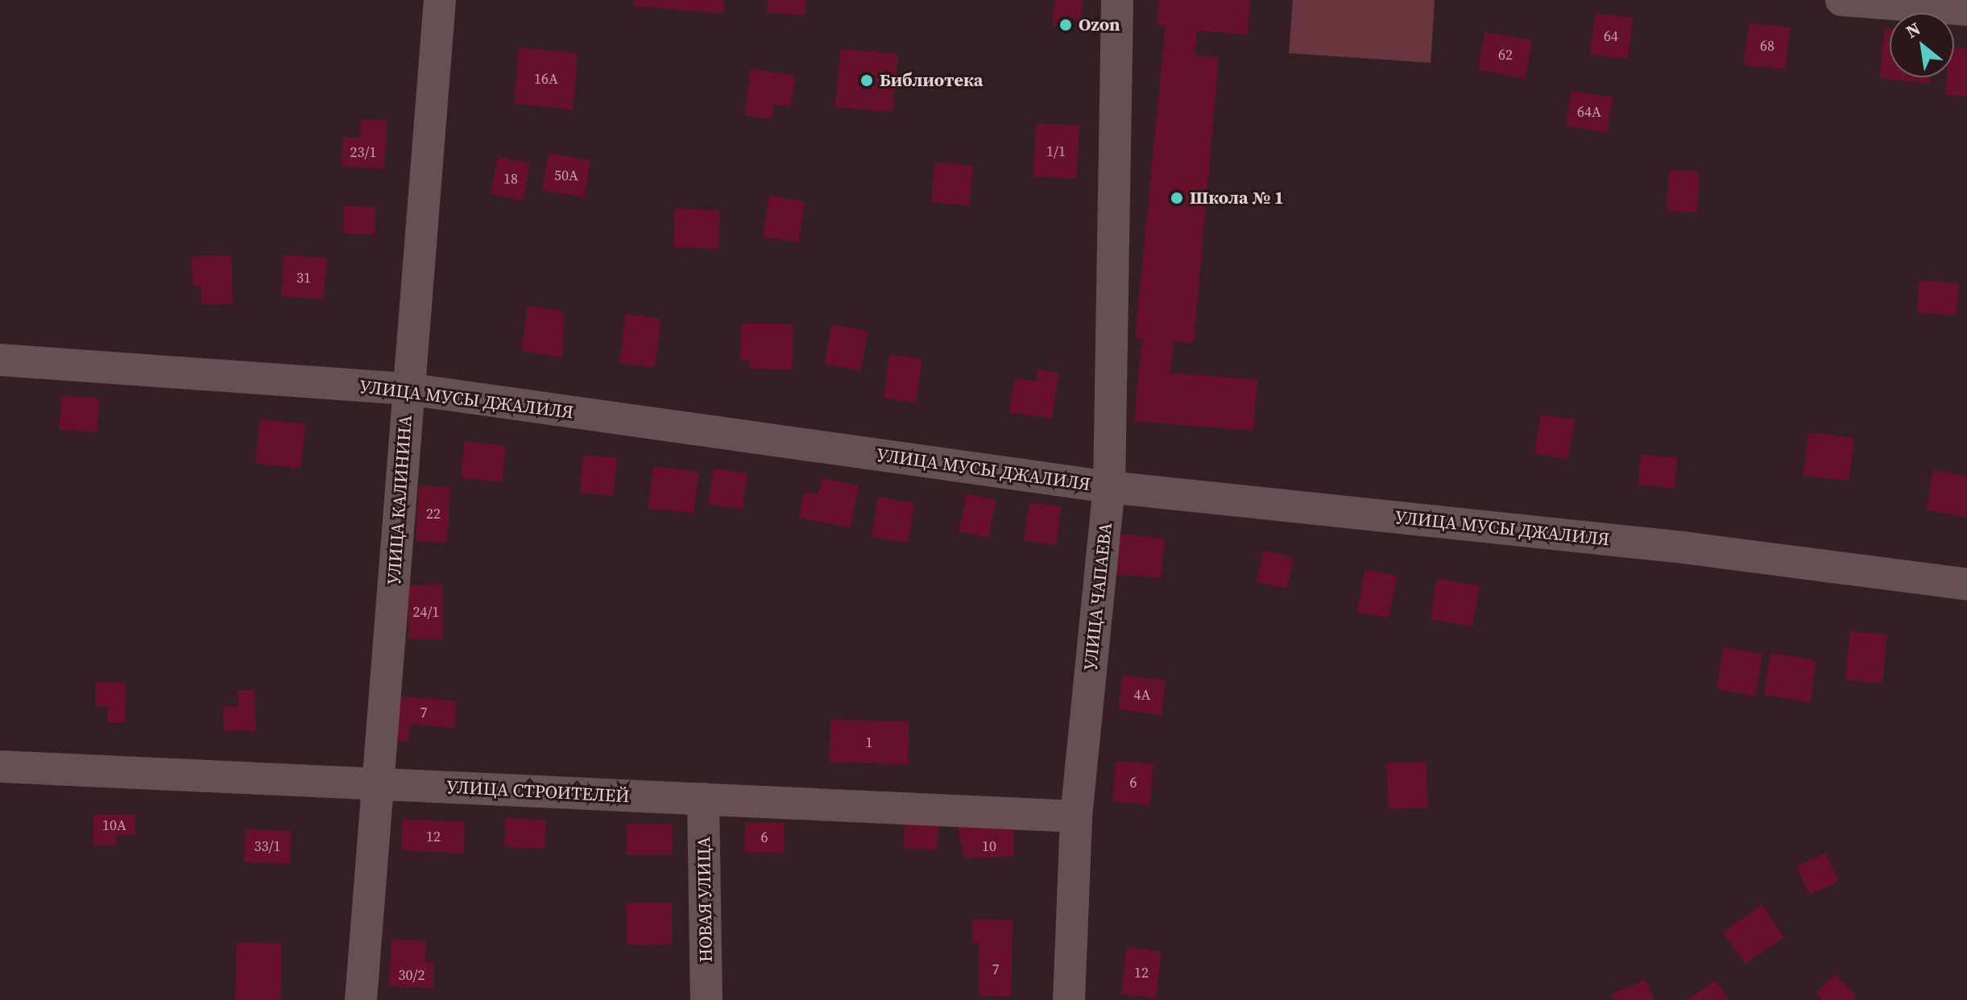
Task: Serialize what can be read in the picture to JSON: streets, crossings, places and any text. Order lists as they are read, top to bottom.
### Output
{
  "streets": {
    "street": [
      "УЛИЦА МУСЫ ДЖАЛИЛЯ",
      "УЛИЦА КАЛИНИНА",
      "УЛИЦА ЧАПАЕВА",
      "УЛИЦА СТРОИТЕЛЕЙ",
      "НОВАЯ УЛИЦА"
    ]
  },
  "crossings": [
    ["УЛИЦА МУСЫ ДЖАЛИЛЯ", "УЛИЦА КАЛИНИНА"],
    ["УЛИЦА МУСЫ ДЖАЛИЛЯ", "УЛИЦА ЧАПАЕВА"],
    ["УЛИЦА КАЛИНИНА", "УЛИЦА СТРОИТЕЛЕЙ"],
    ["УЛИЦА ЧАПАЕВА", "УЛИЦА СТРОИТЕЛЕЙ"],
    ["УЛИЦА СТРОИТЕЛЕЙ", "НОВАЯ УЛИЦА"]
  ],
  "places": ["Ozon", "Библиотека", "Школа № 1"],
  "house_numbers": [
    "64",
    "68",
    "62",
    "16А",
    "64А",
    "1/1",
    "23/1",
    "50А",
    "18",
    "31",
    "22",
    "24/1",
    "4А",
    "7",
    "1",
    "6",
    "10А",
    "12",
    "6",
    "33/1",
    "10",
    "7",
    "12",
    "30/2"
  ],
  "north": "top left"
}
